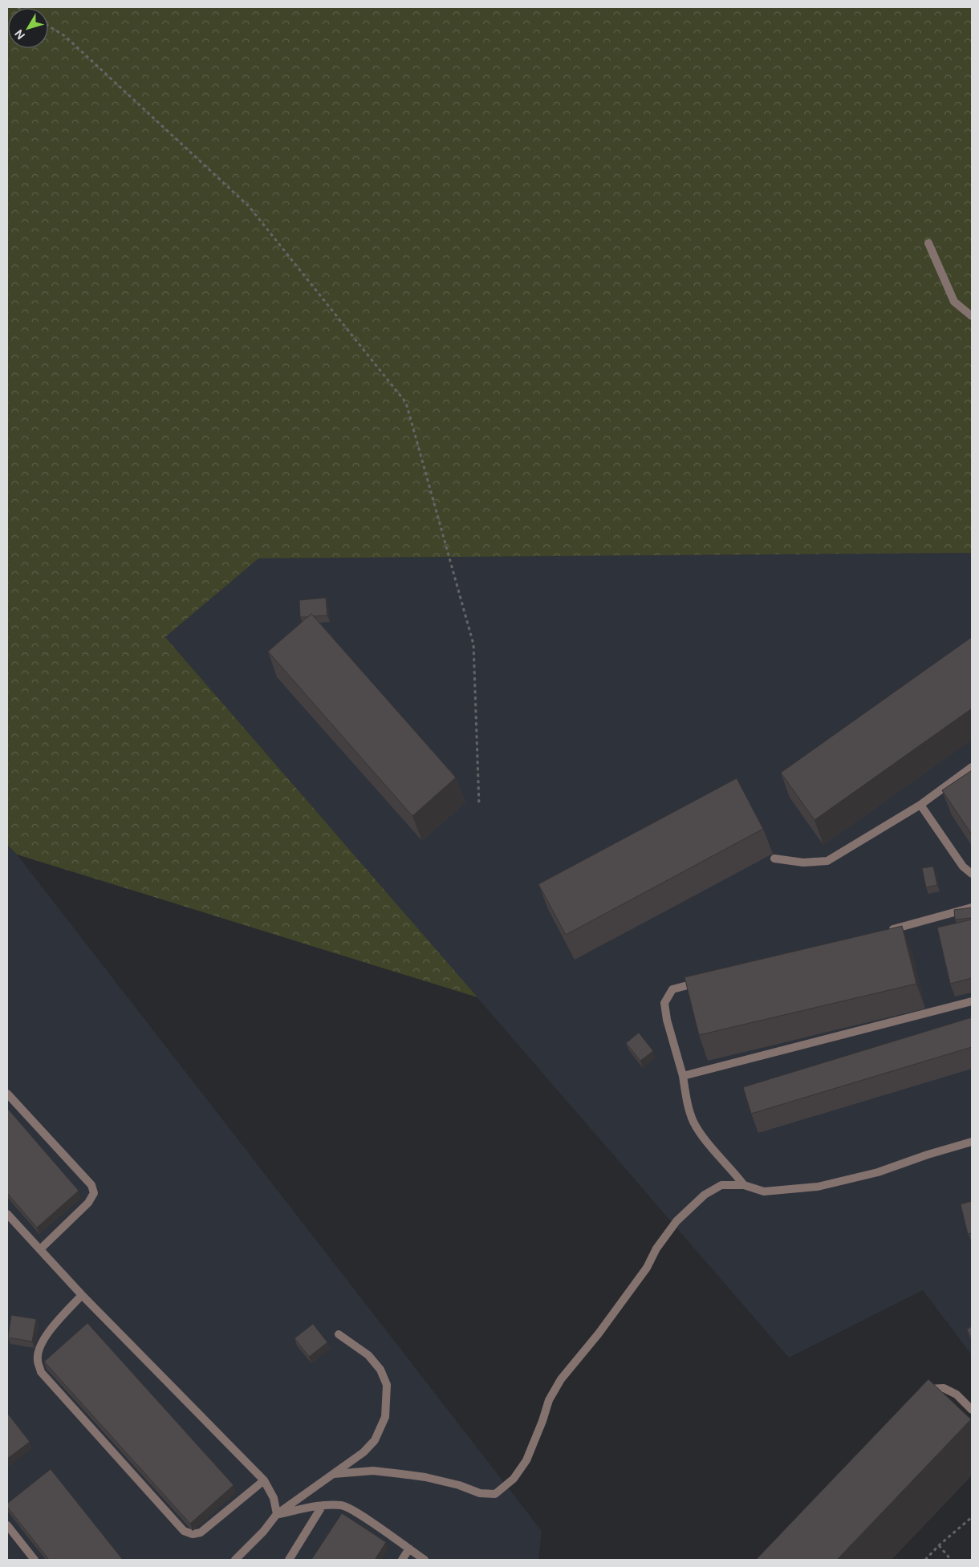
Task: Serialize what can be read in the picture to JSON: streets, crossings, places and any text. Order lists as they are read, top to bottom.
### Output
{
  "north": "bottom left"
}
